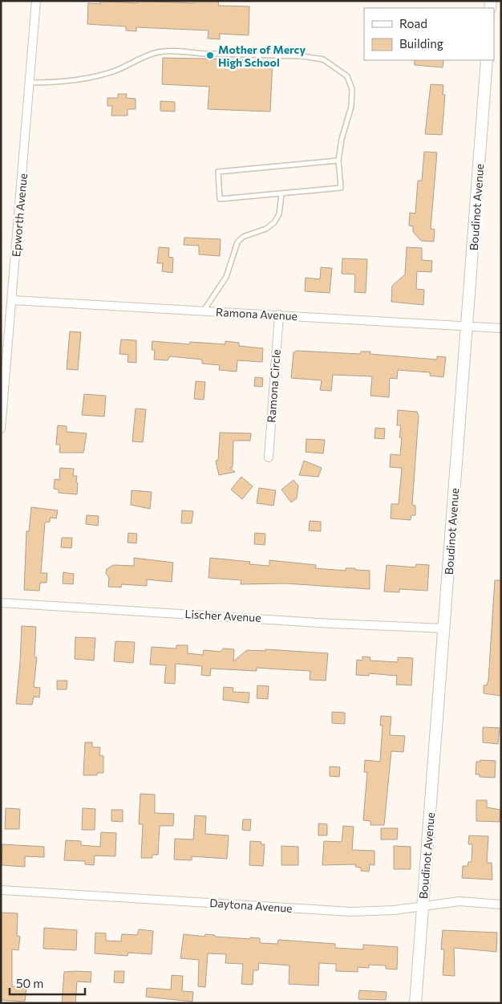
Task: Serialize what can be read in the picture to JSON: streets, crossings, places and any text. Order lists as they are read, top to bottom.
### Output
{
  "streets": {
    "street": [
      "Boudinot Avenue",
      "Epworth Avenue",
      "Ramona Avenue",
      "Ramona Circle",
      "Lischer Avenue",
      "Daytona Avenue"
    ]
  },
  "crossings": [
    ["Boudinot Avenue", "Ramona Avenue"],
    ["Boudinot Avenue", "Lischer Avenue"],
    ["Boudinot Avenue", "Daytona Avenue"],
    ["Epworth Avenue", "Ramona Avenue"],
    ["Ramona Avenue", "Ramona Circle"]
  ],
  "places": ["Mother of Mercy High School"],
  "legend": ["Road", "Building"],
  "scale_bar": "50 m"
}
